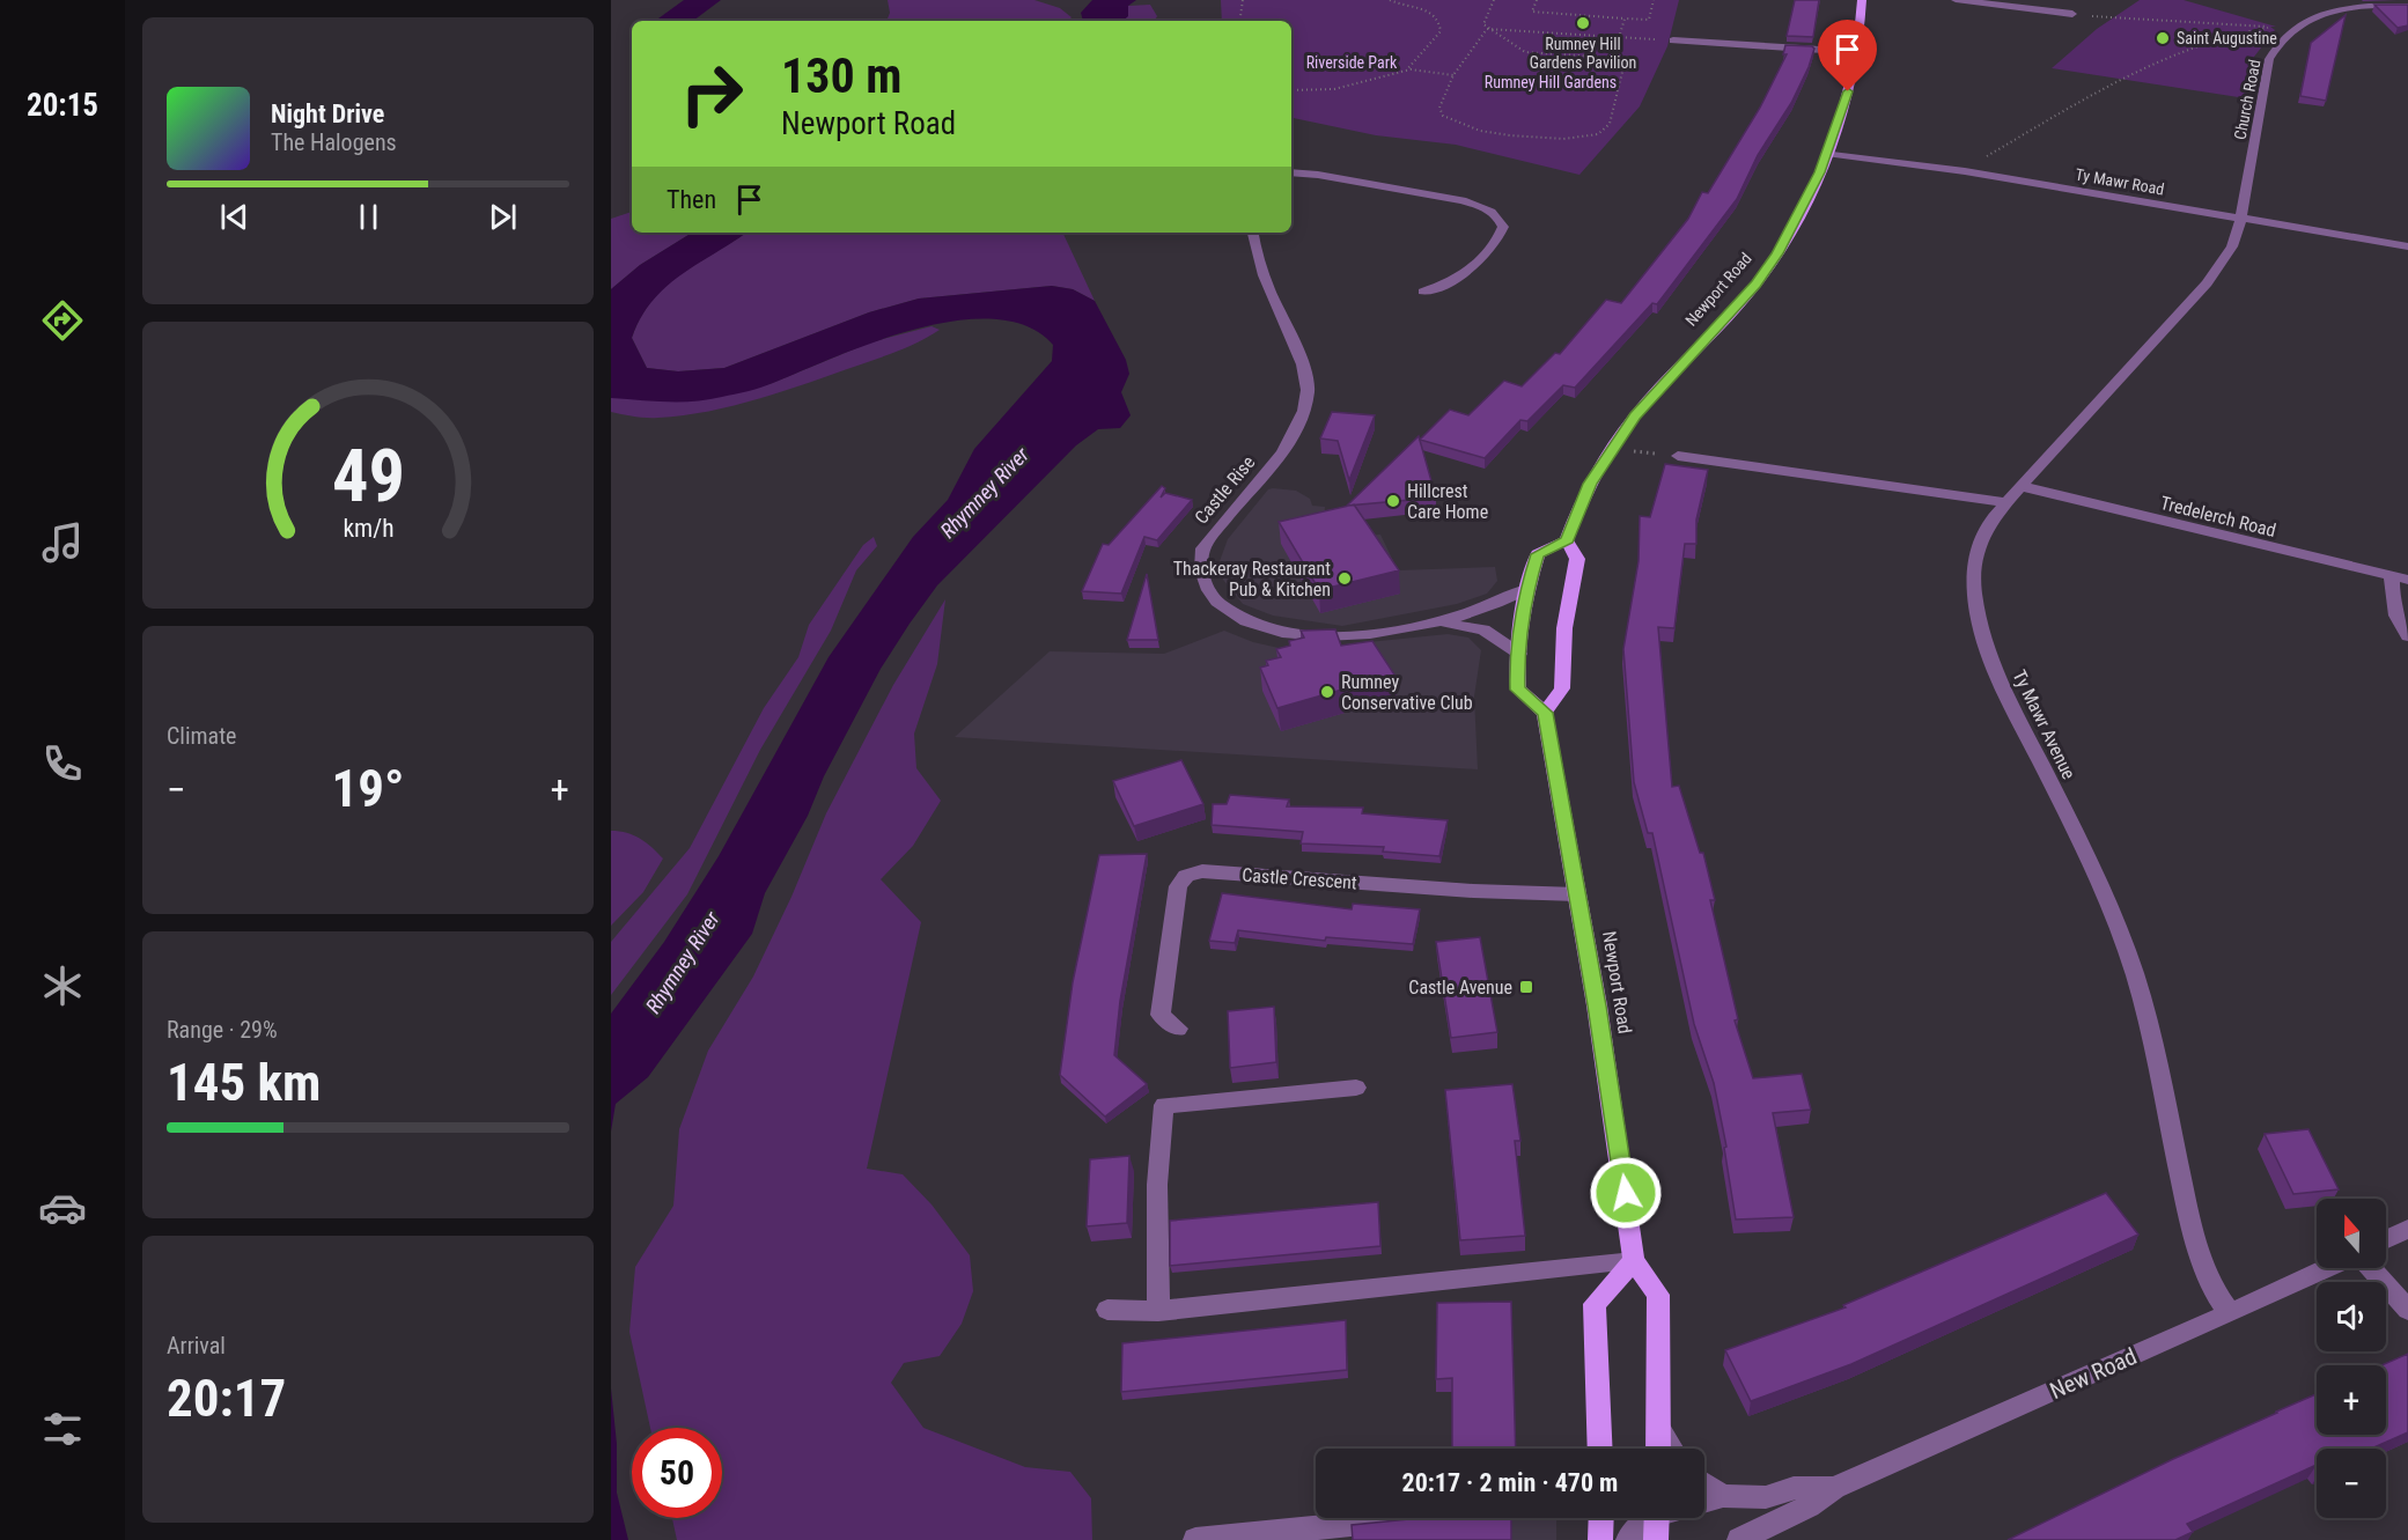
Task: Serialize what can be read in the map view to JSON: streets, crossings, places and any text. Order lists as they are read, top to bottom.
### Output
{
  "streets": {
    "main road": ["Newport Road"],
    "street": [
      "Church Road",
      "Ty Mawr Road",
      "Castle Rise",
      "Tredelerch Road",
      "Ty Mawr Avenue",
      "Castle Crescent",
      "New Road"
    ]
  },
  "crossings": [
    ["Church Road", "Ty Mawr Road"],
    ["Church Road", "Ty Mawr Avenue"],
    ["Ty Mawr Road", "Newport Road"],
    ["Ty Mawr Road", "Ty Mawr Avenue"],
    ["Newport Road", "Castle Crescent"],
    ["Tredelerch Road", "Ty Mawr Avenue"],
    ["Ty Mawr Avenue", "New Road"]
  ],
  "water": ["Rhymney River"],
  "parks": ["Riverside Park", "Rumney Hill Gardens"],
  "places": {
    "other": [
      "Rumney Hill Gardens Pavilion",
      "Saint Augustine",
      "Hillcrest Care Home",
      "Thackeray Restaurant Pub & Kitchen",
      "Rumney Conservative Club"
    ],
    "transit": ["Castle Avenue"]
  },
  "north": "top",
  "page": {
    "tabs": "20:15",
    "turn": ["130 m", "Newport Road"],
    "song": ["Night Drive", "The Halogens"],
    "then": "Then",
    "tile": [
      "Climate",
      ["Range · 29%", "145 km"],
      ["Arrival", "20:17"]
    ],
    "heat": ["−", "19°", "+"],
    "map_buttons": ["+", "−"],
    "limit": "50",
    "trip": "20:17 · 2 min · 470 m",
    "gauge": ["49", "km/h"]
  }
}
